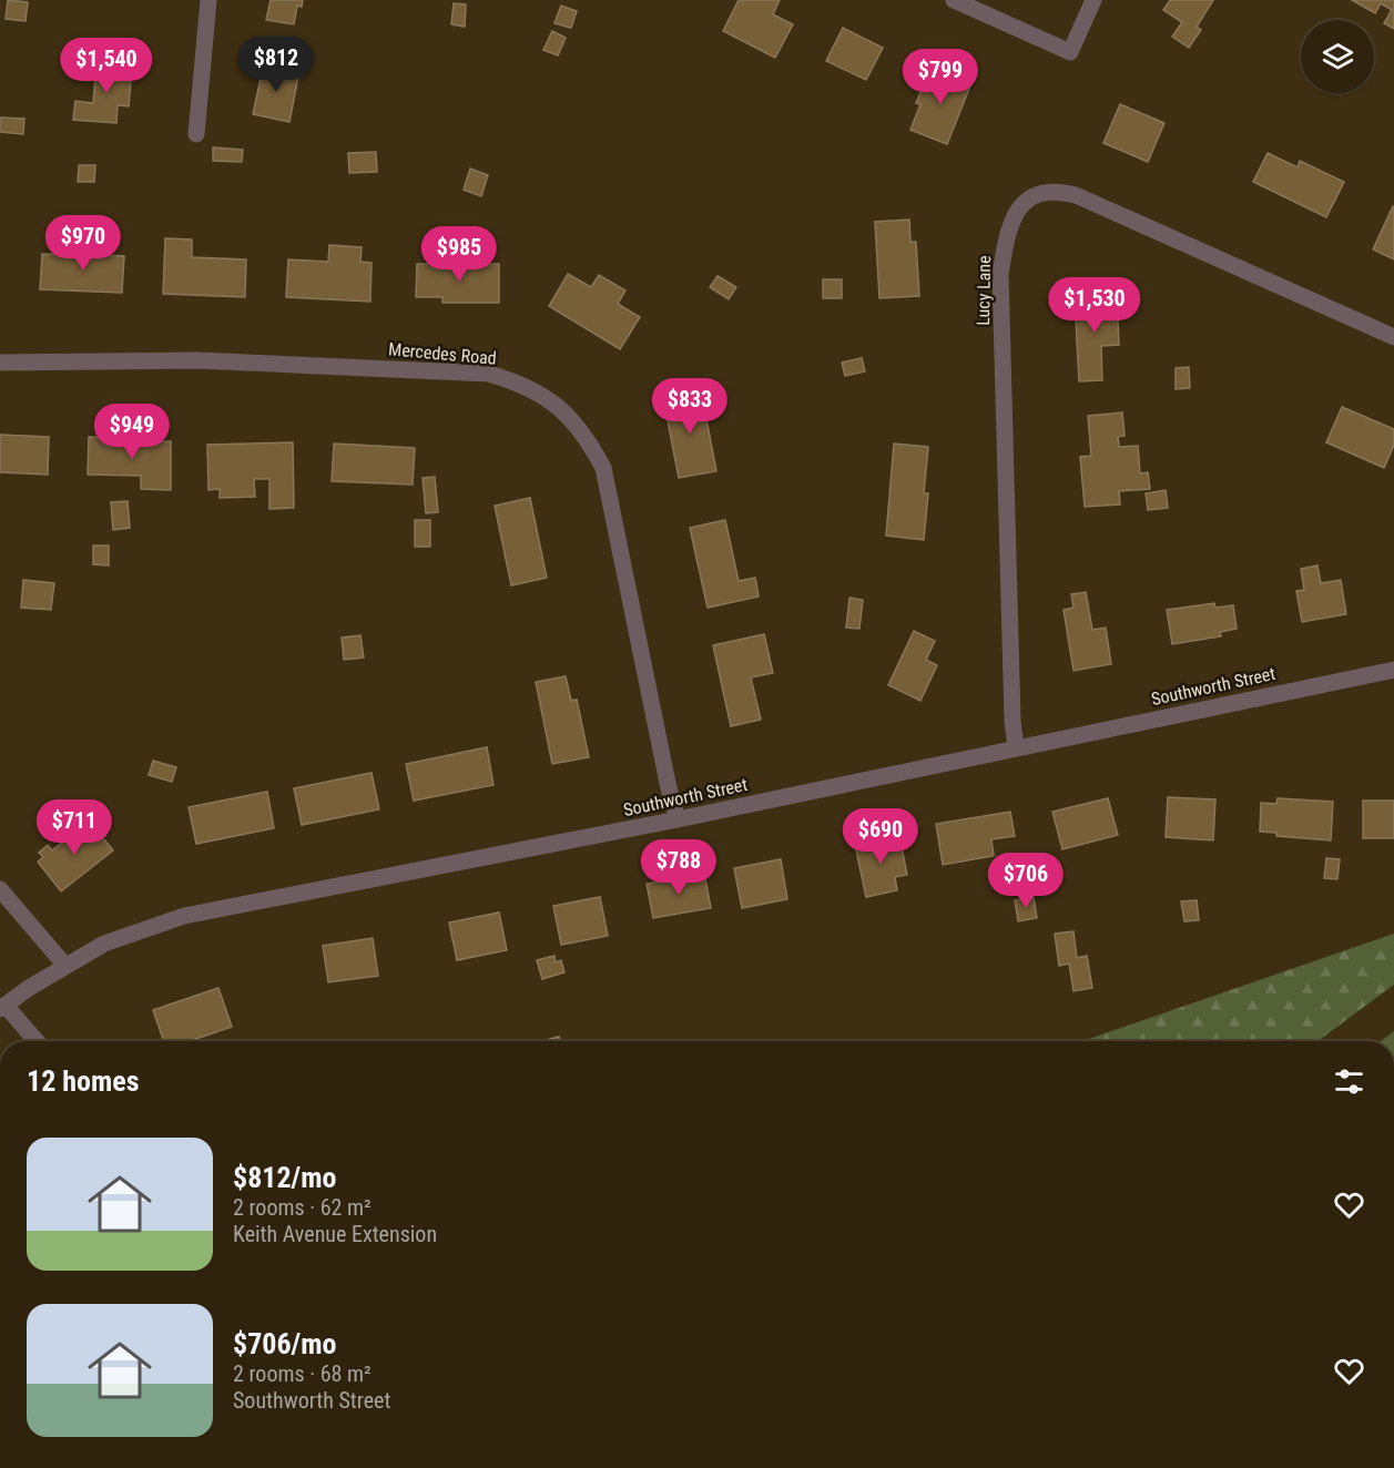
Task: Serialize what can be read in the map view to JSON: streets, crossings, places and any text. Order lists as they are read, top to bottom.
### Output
{
  "streets": {
    "street": ["Lucy Lane", "Mercedes Road", "Southworth Street"]
  },
  "crossings": [
    ["Lucy Lane", "Southworth Street"],
    ["Mercedes Road", "Southworth Street"]
  ],
  "page": {
    "price": [
      "$812",
      "$1,540",
      "$799",
      "$970",
      "$985",
      "$1,530",
      "$833",
      "$949",
      "$711",
      "$690",
      "$788",
      "$706"
    ],
    "heading": "12 homes",
    "list": [
      {
        "name": "$812/mo",
        "note": "2 rooms · 62 m² · Keith Avenue Extension"
      },
      {
        "name": "$706/mo",
        "note": "2 rooms · 68 m² · Southworth Street"
      }
    ]
  }
}
